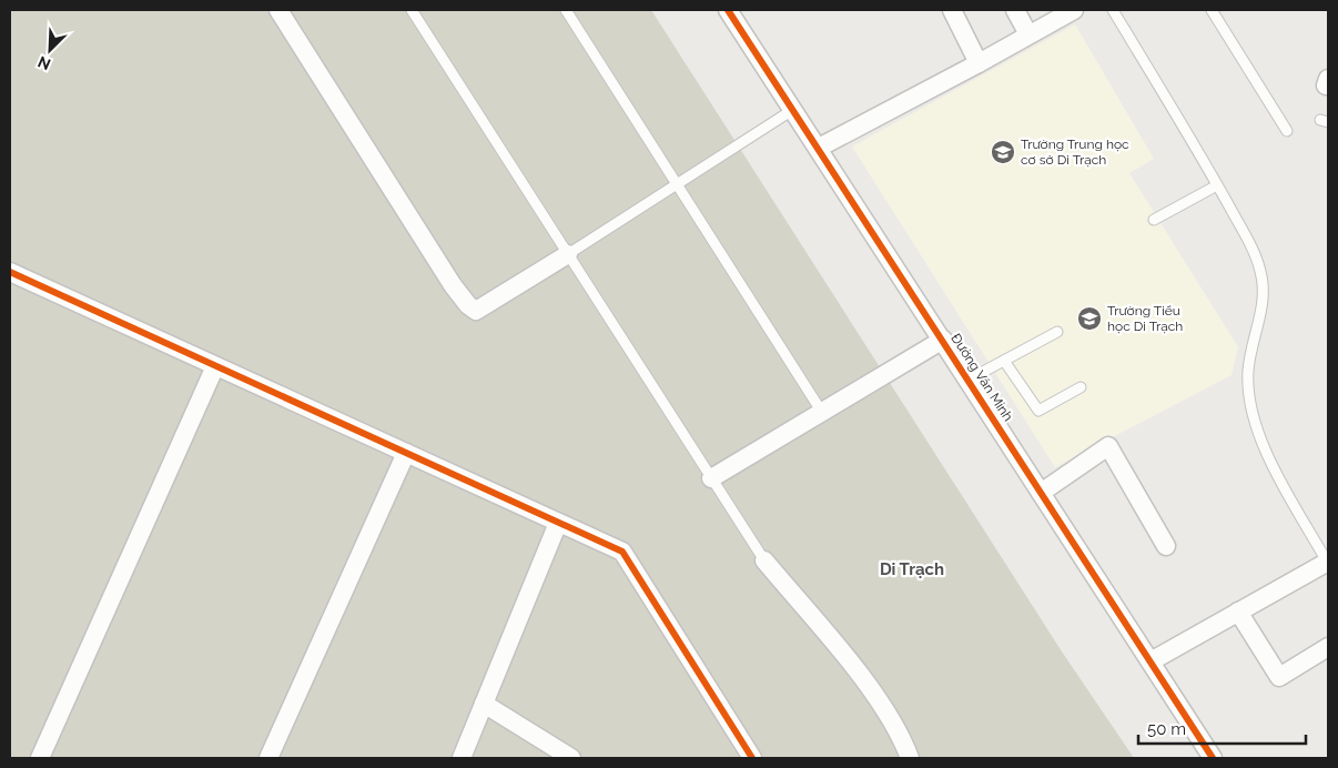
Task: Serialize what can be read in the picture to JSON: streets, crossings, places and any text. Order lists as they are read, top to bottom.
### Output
{
  "streets": {
    "street": ["Đường Văn Minh"]
  },
  "districts": ["Di Trạch"],
  "places": {
    "school or university": ["Trường Trung học cơ sở Di Trạch", "Trường Tiểu học Di Trạch"]
  },
  "scale_bar": "50 m",
  "north": "bottom left"
}
